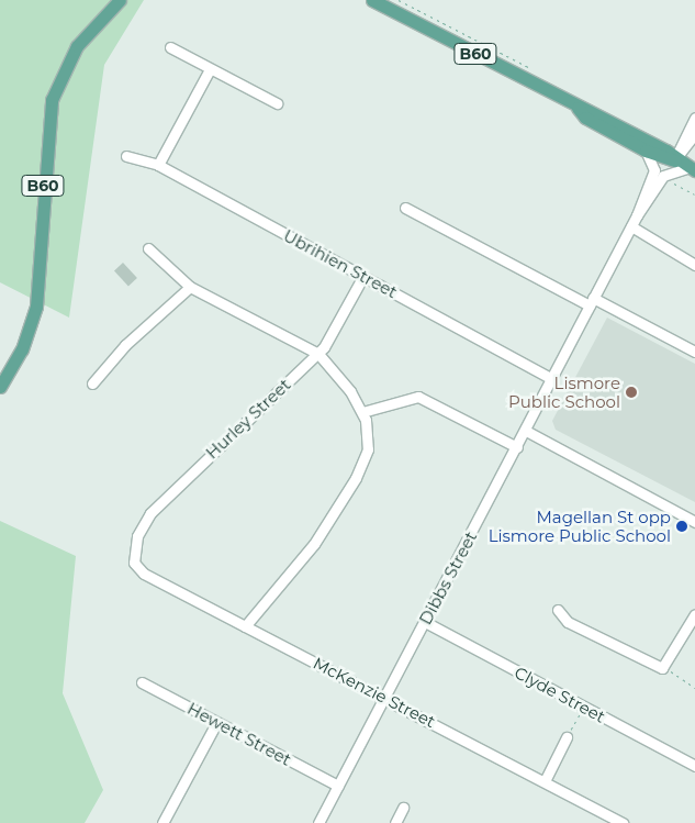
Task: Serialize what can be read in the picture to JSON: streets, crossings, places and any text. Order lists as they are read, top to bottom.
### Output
{
  "streets": {
    "main road": ["B60"],
    "street": [
      "Ubrihien Street",
      "Hurley Street",
      "Dibbs Street",
      "McKenzie Street",
      "Clyde Street",
      "Hewett Street"
    ]
  },
  "crossings": [
    ["B60", "Dibbs Street"],
    ["Ubrihien Street", "Hurley Street"],
    ["Ubrihien Street", "Dibbs Street"],
    ["Hurley Street", "McKenzie Street"],
    ["Dibbs Street", "McKenzie Street"],
    ["Dibbs Street", "Clyde Street"],
    ["Dibbs Street", "Hewett Street"]
  ],
  "places": ["Lismore Public School", "Magellan St opp Lismore Public School"]
}
